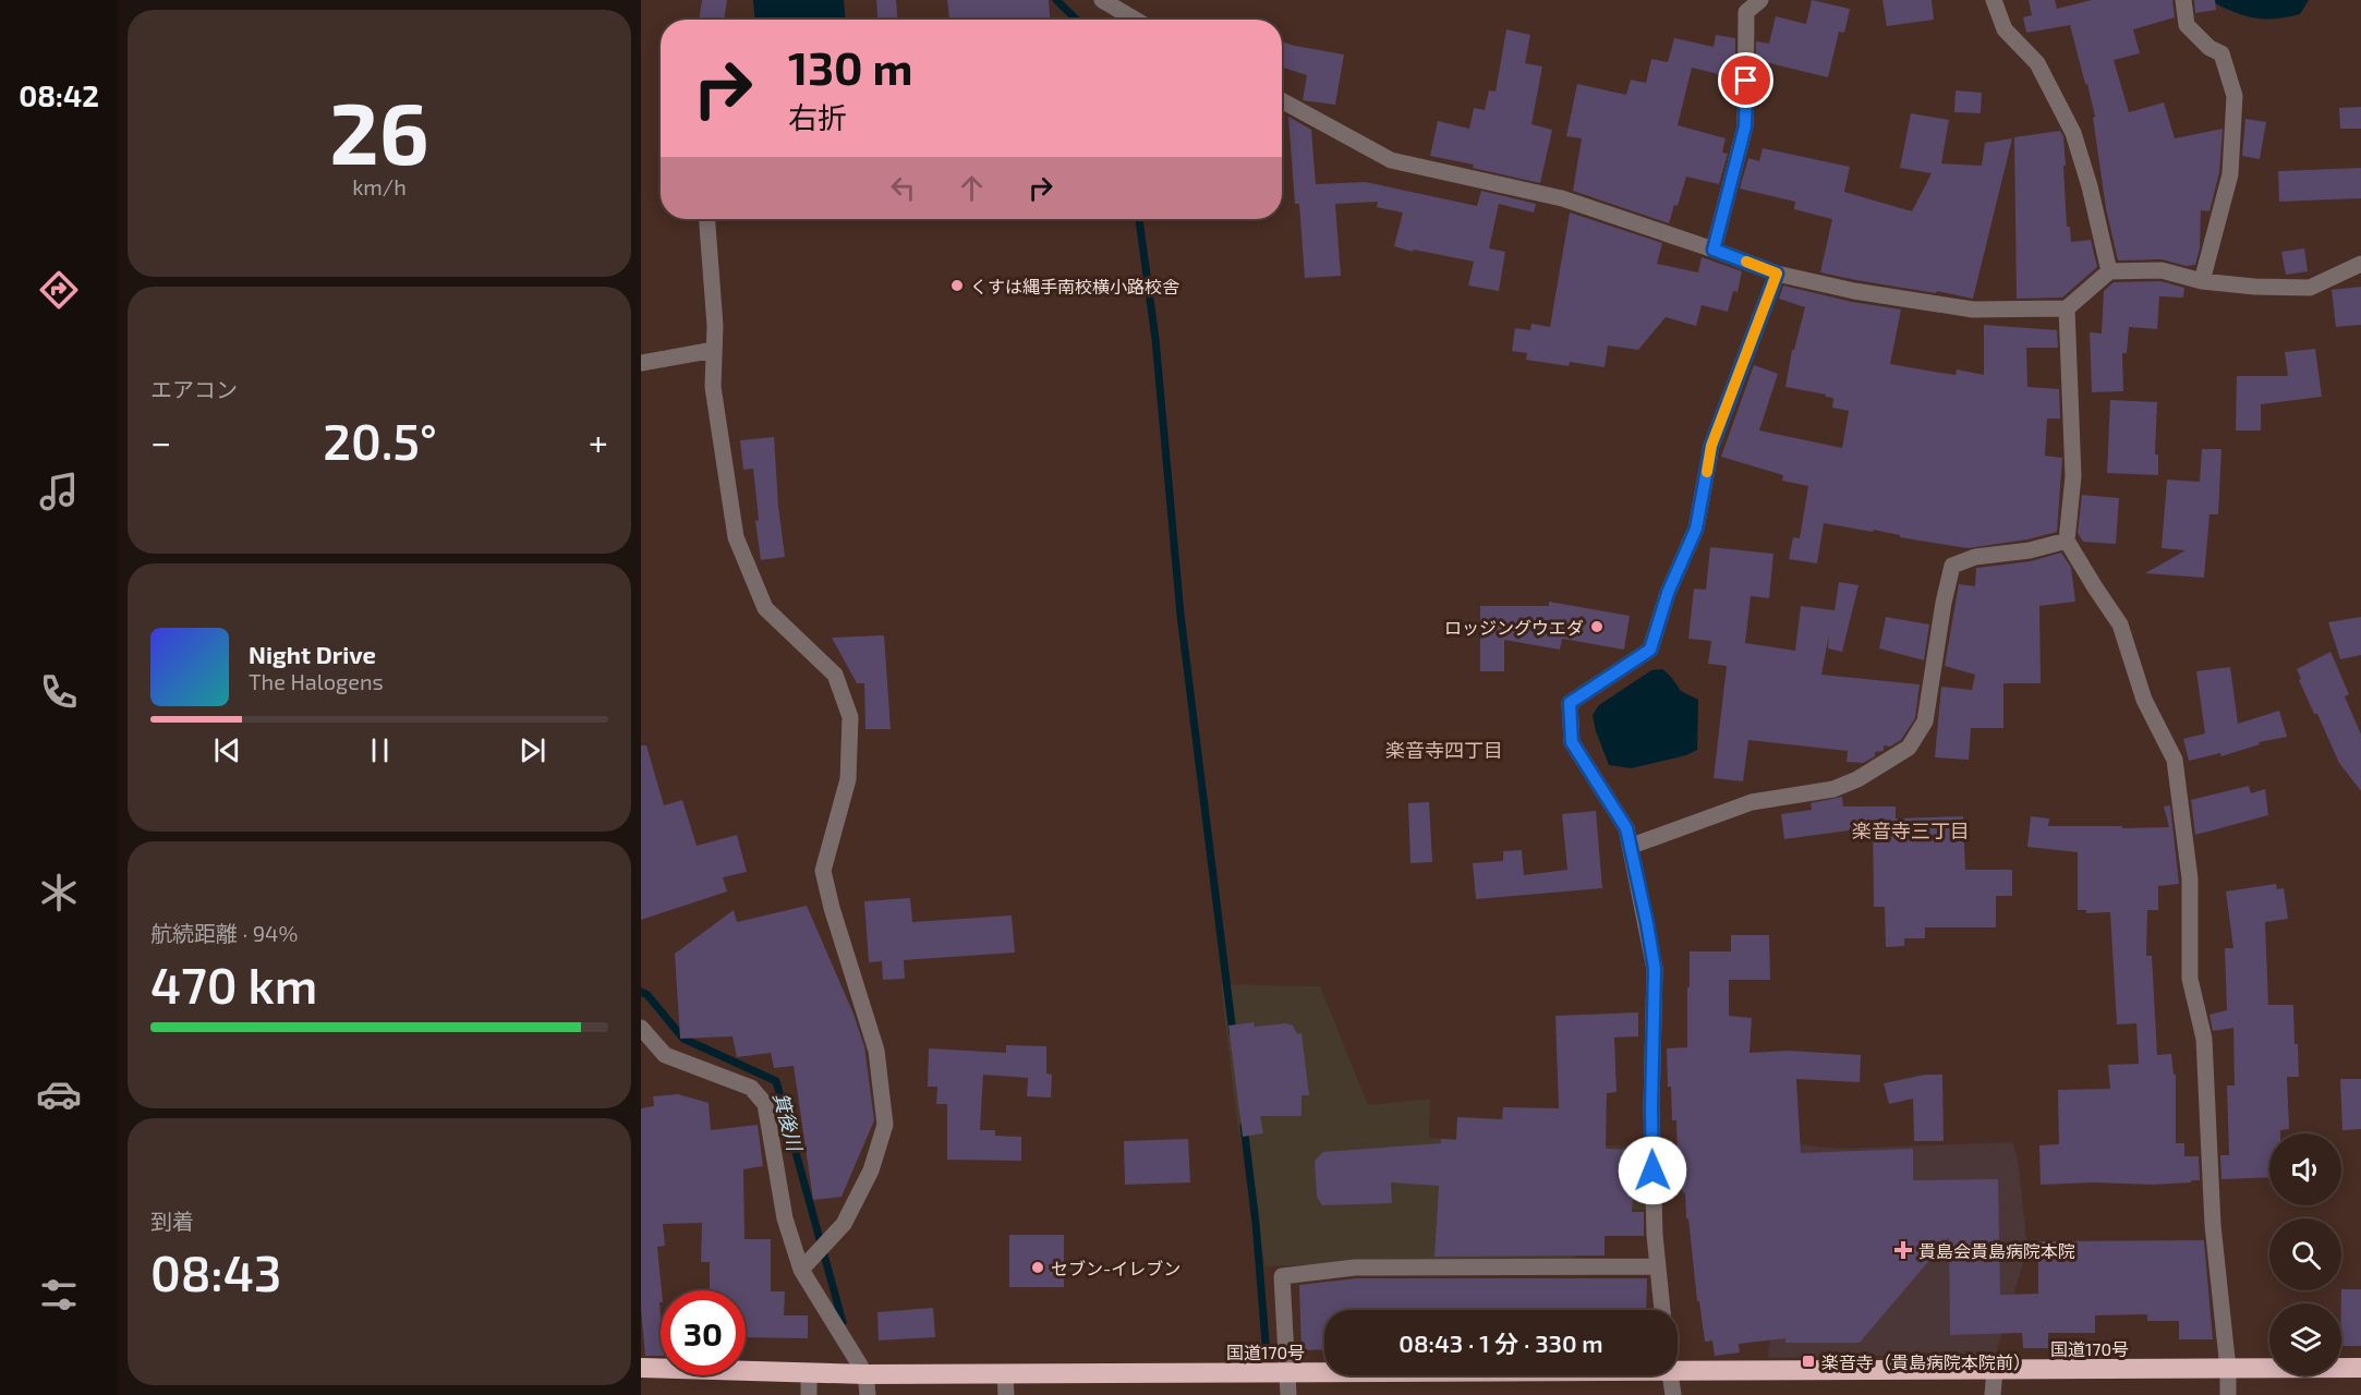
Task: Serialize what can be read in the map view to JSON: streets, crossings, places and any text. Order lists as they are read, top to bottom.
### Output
{
  "streets": {
    "highway": ["国道170号"]
  },
  "districts": ["楽音寺四丁目", "楽音寺三丁目"],
  "water": ["箕後川"],
  "places": {
    "other": ["くすは縄手南校横小路校舎", "ロッジングウエダ", "セブン-イレブン"],
    "health": ["貴島会貴島病院本院"],
    "transit": ["楽音寺（貴島病院本院前）"]
  },
  "page": {
    "tabs": "08:42",
    "tile": [
      ["26", "km/h"],
      "エアコン",
      ["航続距離 · 94%", "470 km"],
      ["到着", "08:43"]
    ],
    "turn": ["130 m", "右折"],
    "heat": ["−", "20.5°", "+"],
    "song": ["Night Drive", "The Halogens"],
    "limit": "30",
    "trip": "08:43 · 1 分 · 330 m"
  }
}
